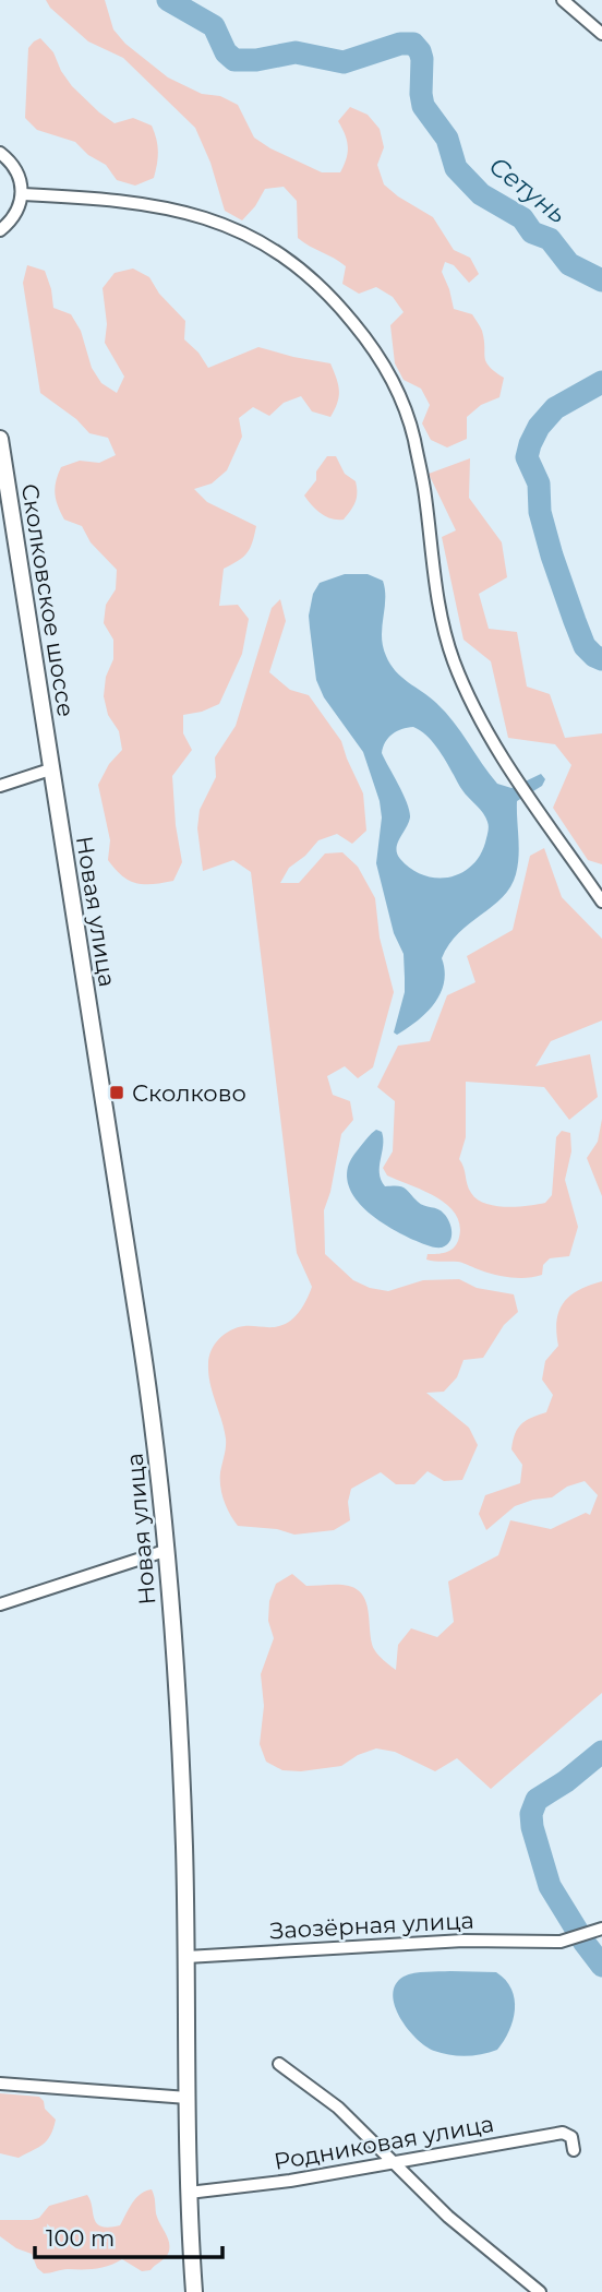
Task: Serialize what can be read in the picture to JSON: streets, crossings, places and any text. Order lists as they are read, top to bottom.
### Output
{
  "streets": {
    "street": [
      "Сколковское шоссе",
      "Новая улица",
      "Заозёрная улица",
      "Родниковая улица"
    ]
  },
  "crossings": [
    ["Сколковское шоссе", "Новая улица"],
    ["Новая улица", "Заозёрная улица"],
    ["Новая улица", "Родниковая улица"]
  ],
  "water": ["Сетунь"],
  "places": {
    "transit": ["Сколково"]
  },
  "scale_bar": "100 m"
}
